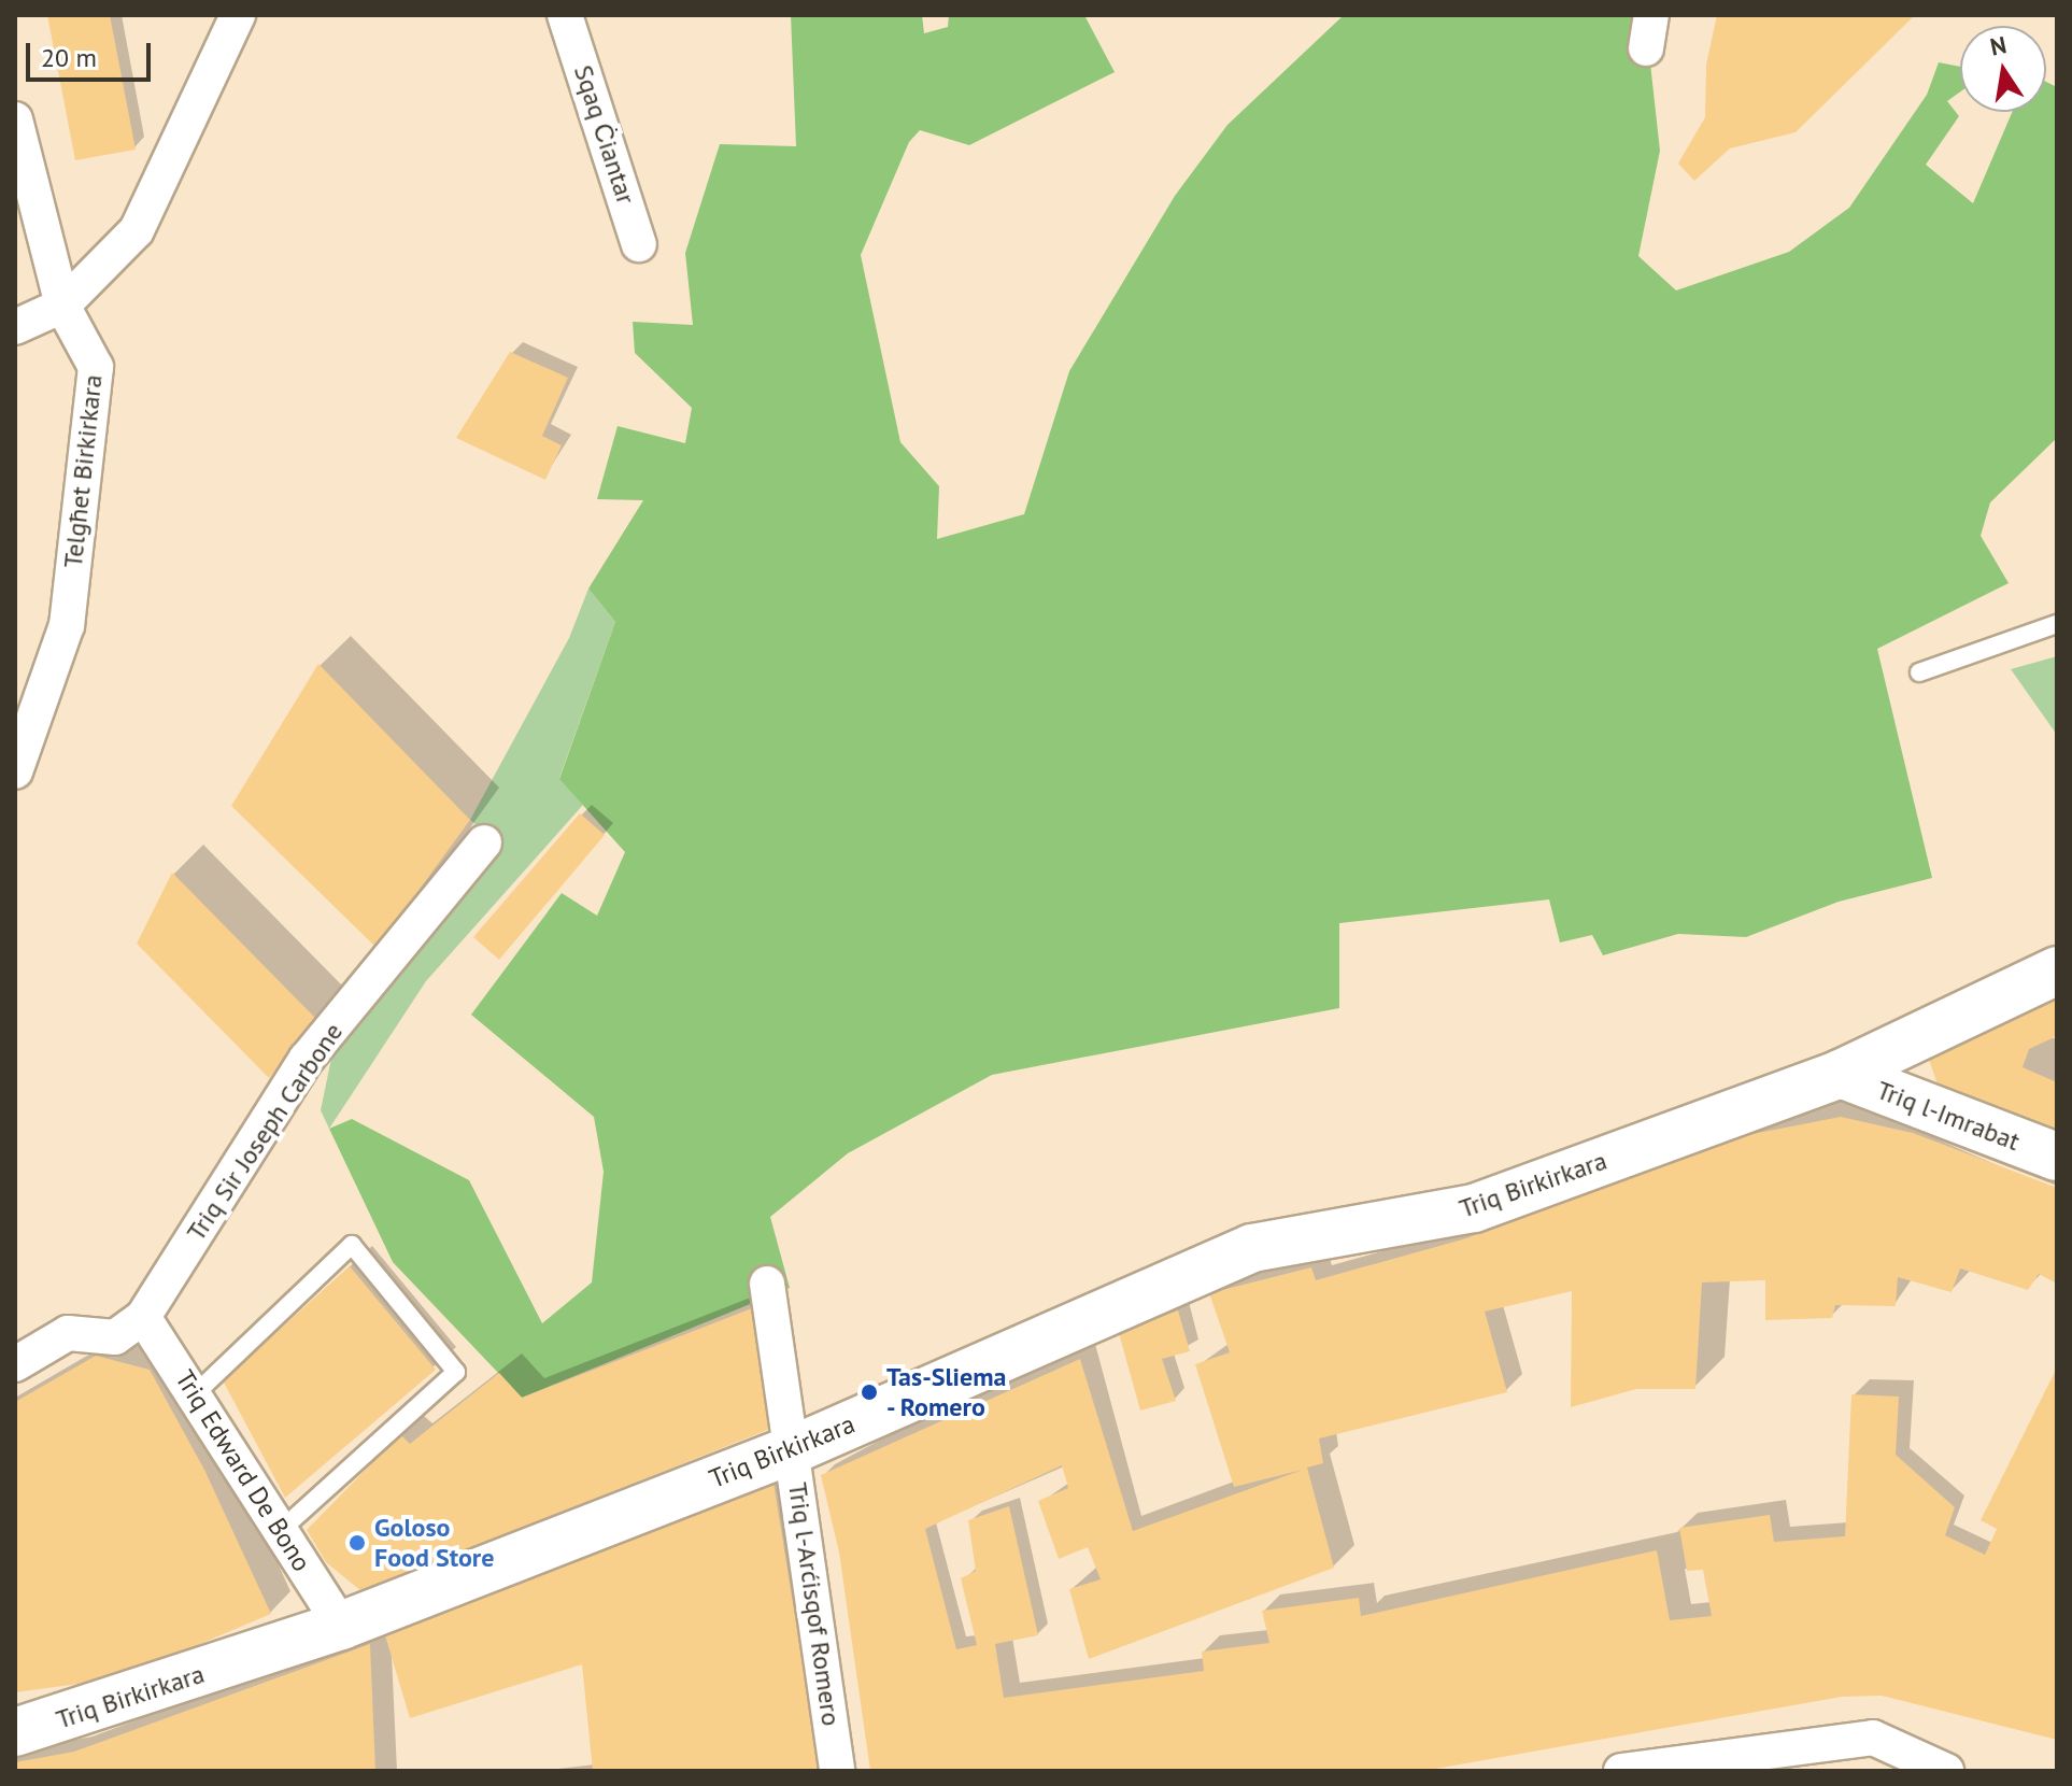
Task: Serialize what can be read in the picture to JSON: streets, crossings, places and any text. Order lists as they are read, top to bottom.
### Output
{
  "streets": {
    "main road": ["Triq l-Imrabat", "Triq Birkirkara"],
    "street": [
      "Sqaq Ċiantar",
      "Telgħet Birkirkara",
      "Triq Sir Joseph Carbone",
      "Triq Edward De Bono",
      "Triq l-Arćisqof Romero"
    ]
  },
  "crossings": [
    ["Triq l-Imrabat", "Triq Birkirkara"],
    ["Triq Sir Joseph Carbone", "Triq Edward De Bono"],
    ["Triq Birkirkara", "Triq Edward De Bono"],
    ["Triq Birkirkara", "Triq l-Arćisqof Romero"]
  ],
  "places": ["Tas-Sliema - Romero", "Goloso Food Store"],
  "scale_bar": "20 m",
  "north": "top"
}
